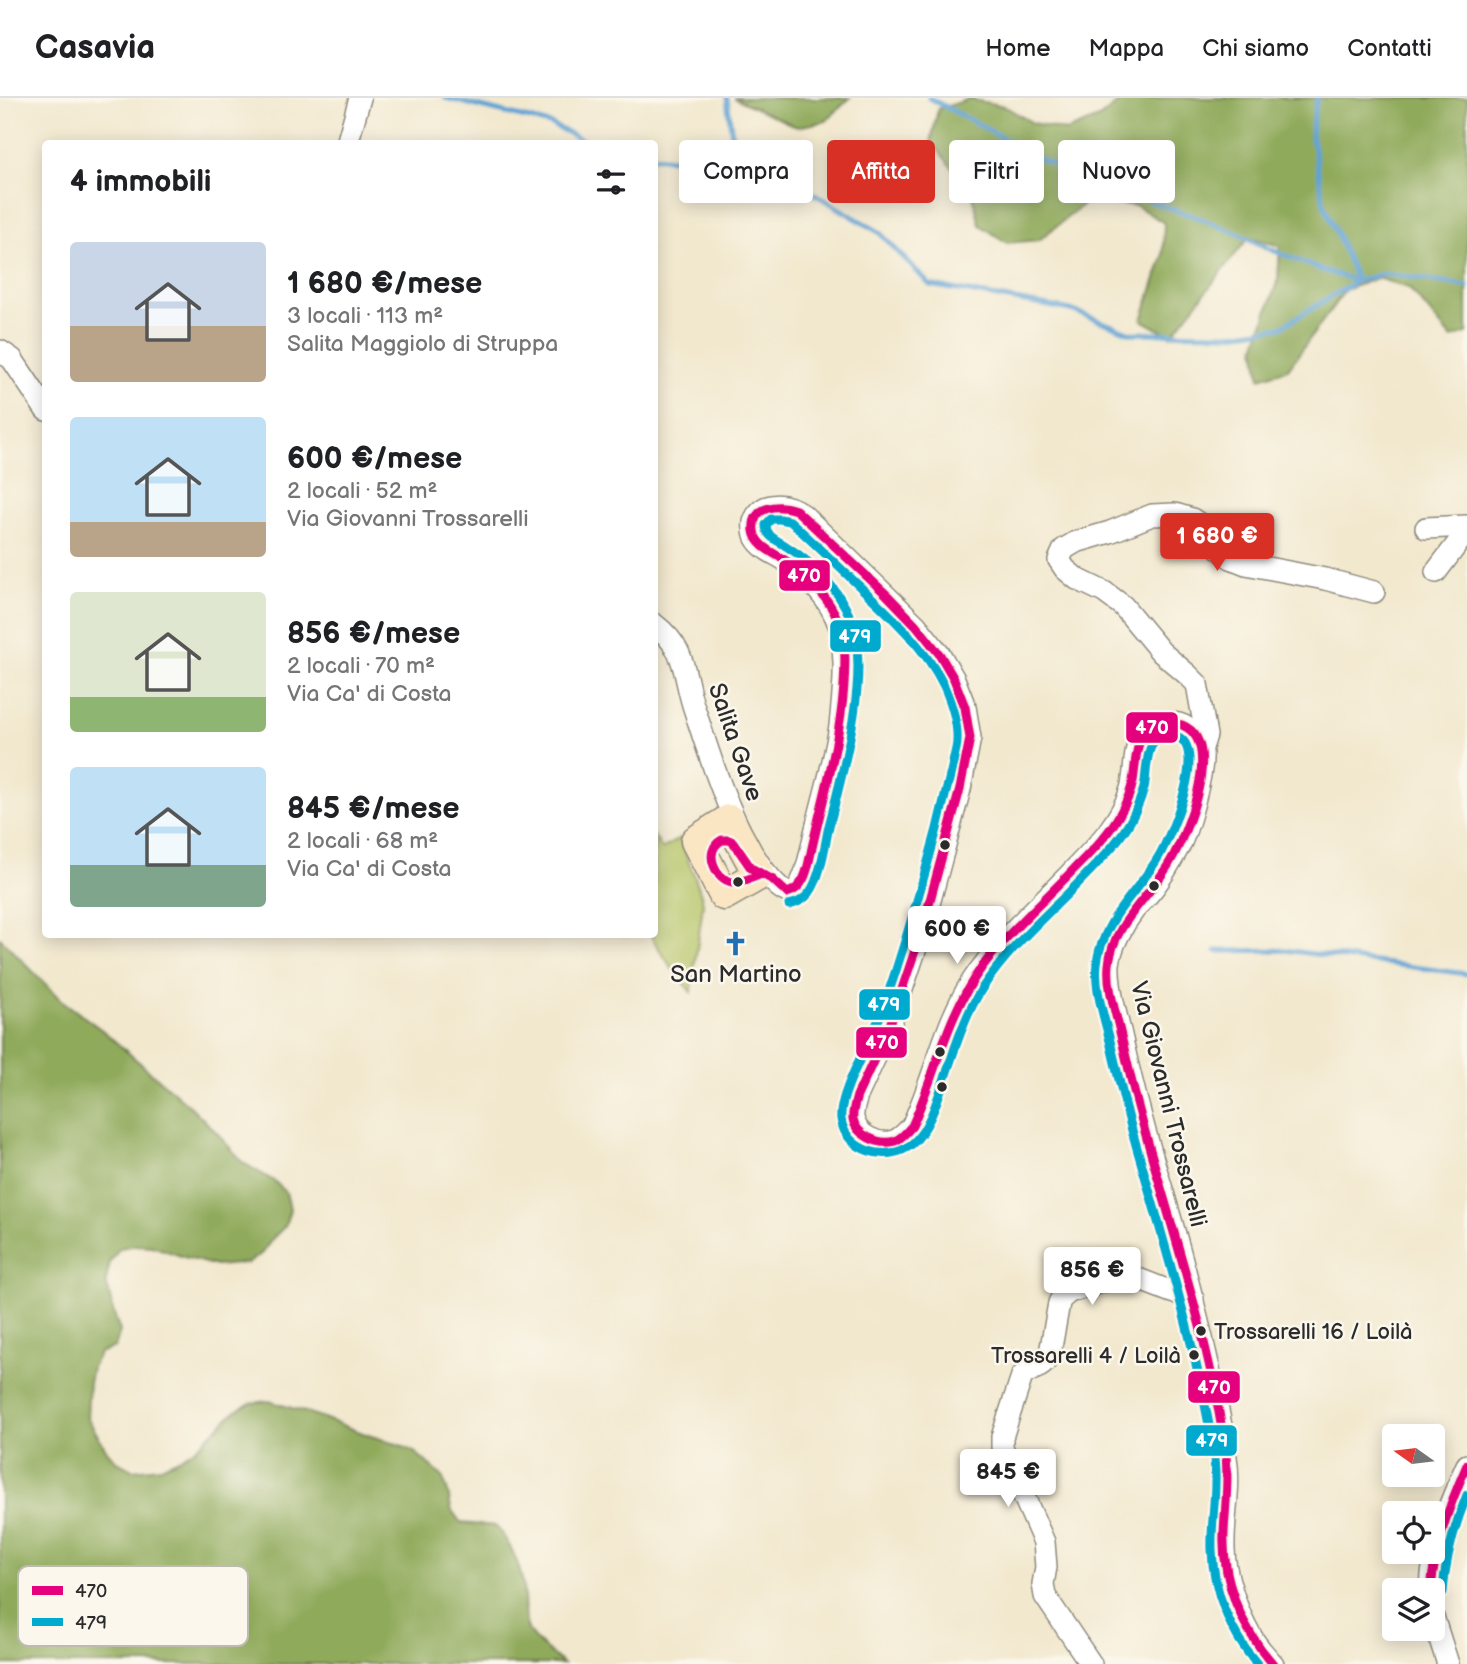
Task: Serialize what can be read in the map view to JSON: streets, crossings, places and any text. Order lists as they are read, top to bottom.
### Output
{
  "streets": {
    "street": ["Salita Gave", "Via Giovanni Trossarelli"]
  },
  "crossings": [
    ["Salita Gave", "Via Giovanni Trossarelli"]
  ],
  "places": {
    "church": ["San Martino"],
    "other": ["Trossarelli 16 / Loilà", "Trossarelli 4 / Loilà"]
  },
  "lines": ["transit line 470", "transit line 479"],
  "legend": ["470", "479"],
  "north": "left",
  "page": {
    "header": "Casavia",
    "nav": [
      "Home",
      "Mappa",
      "Chi siamo",
      "Contatti"
    ],
    "chip": [
      "Compra",
      "Affitta",
      "Filtri",
      "Nuovo"
    ],
    "heading": "4 immobili",
    "list": [
      {
        "name": "1 680 €/mese",
        "note": "3 locali · 113 m² · Salita Maggiolo di Struppa"
      },
      {
        "name": "600 €/mese",
        "note": "2 locali · 52 m² · Via Giovanni Trossarelli"
      },
      {
        "name": "856 €/mese",
        "note": "2 locali · 70 m² · Via Ca' di Costa"
      },
      {
        "name": "845 €/mese",
        "note": "2 locali · 68 m² · Via Ca' di Costa"
      }
    ],
    "price": [
      "1 680 €",
      "600 €",
      "856 €",
      "845 €"
    ]
  }
}
